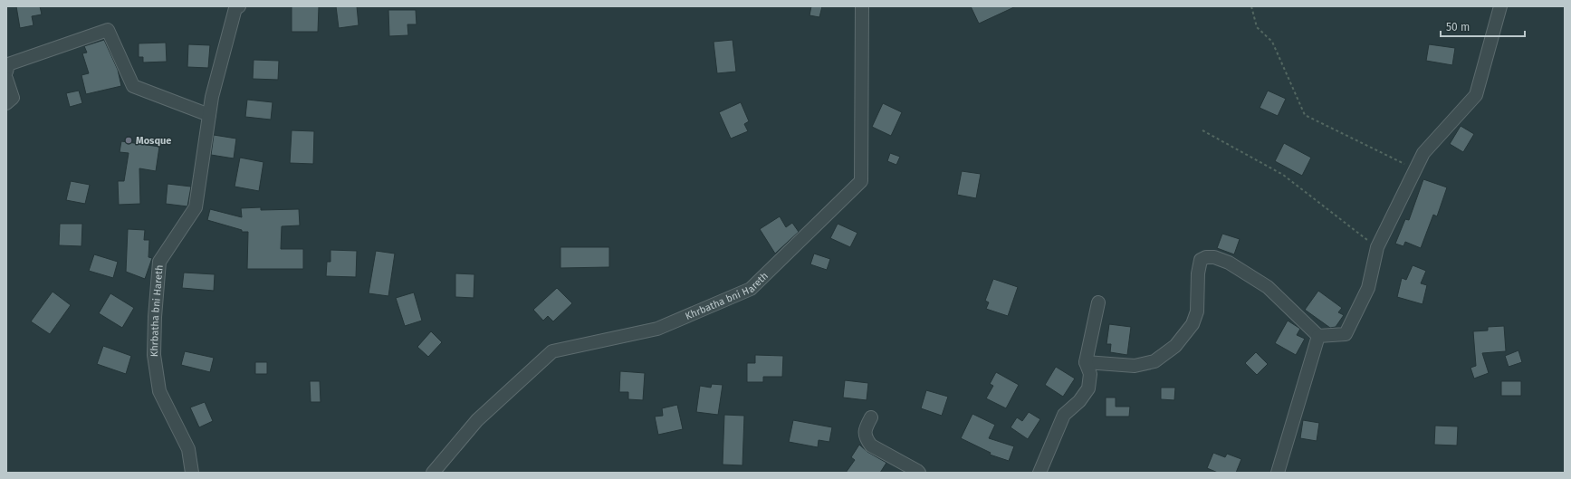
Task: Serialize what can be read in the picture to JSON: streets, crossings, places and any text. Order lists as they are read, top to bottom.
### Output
{
  "streets": {
    "street": ["Khrbatha bni Hareth"]
  },
  "places": ["Mosque"],
  "scale_bar": "50 m"
}
